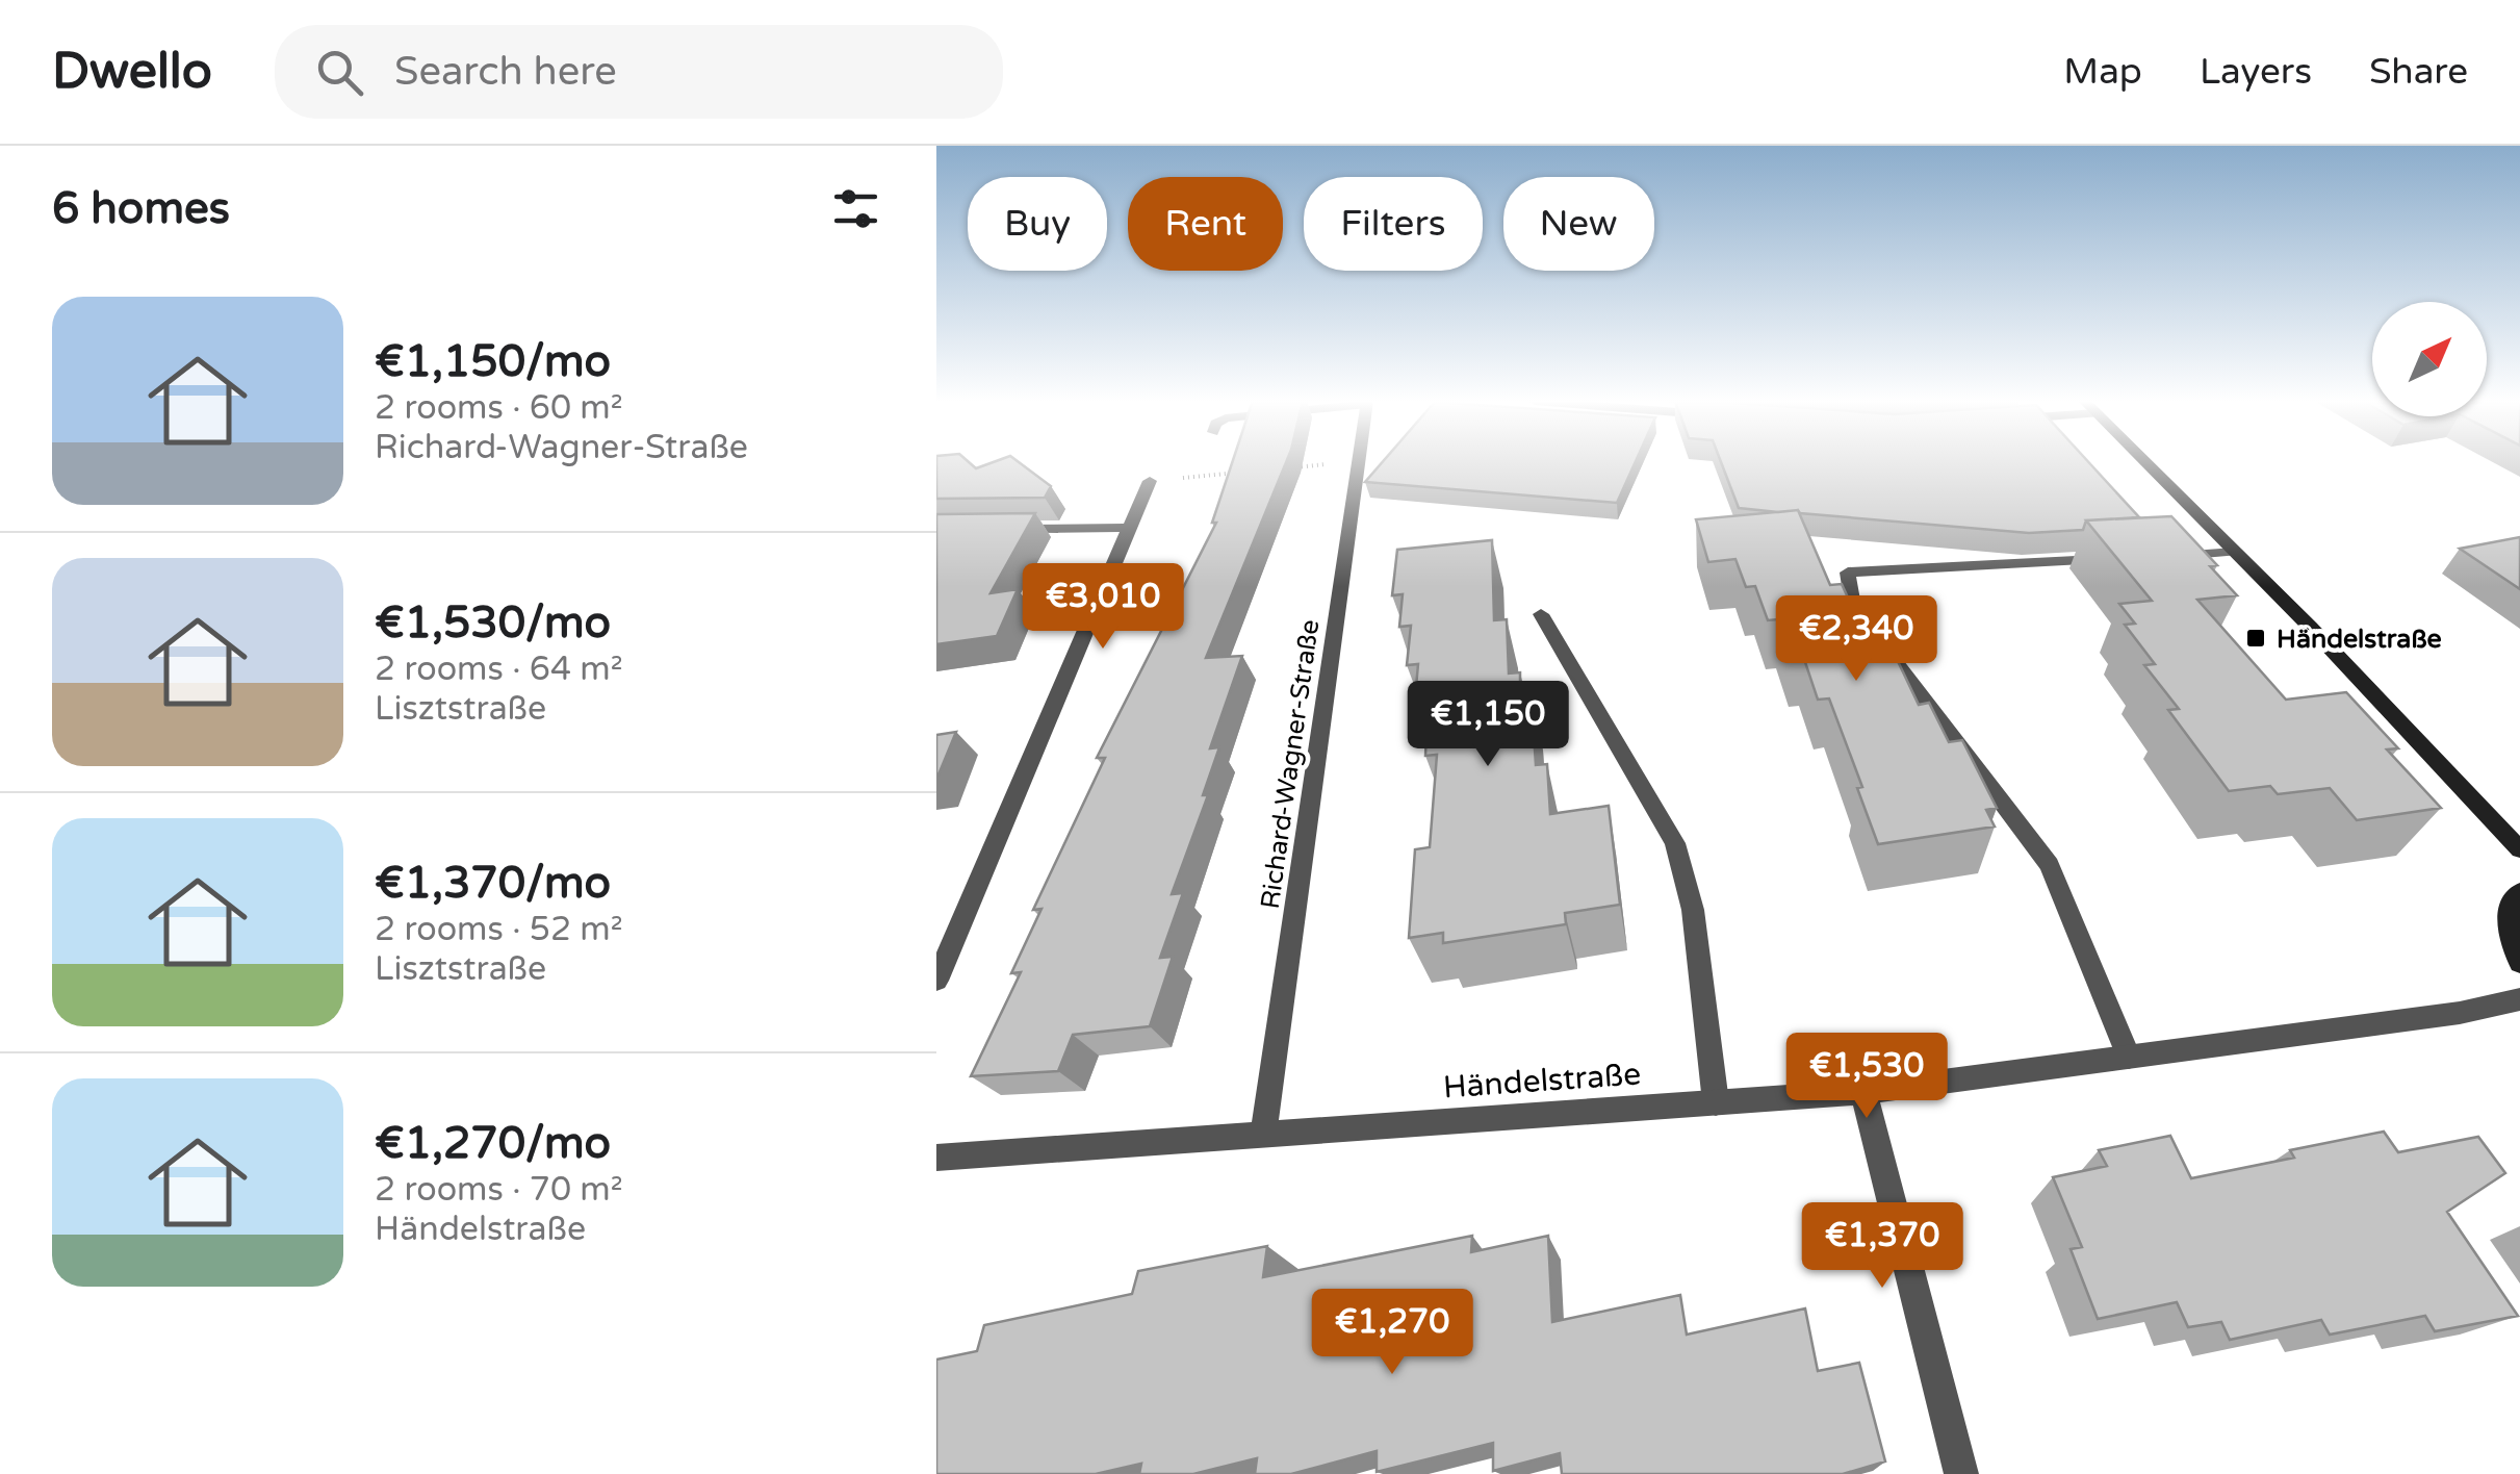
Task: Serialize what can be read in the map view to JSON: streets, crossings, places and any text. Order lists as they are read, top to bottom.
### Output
{
  "streets": {
    "street": ["Richard-Wagner-Straße", "Händelstraße"]
  },
  "crossings": [
    ["Richard-Wagner-Straße", "Händelstraße"]
  ],
  "places": {
    "transit": ["Händelstraße"]
  },
  "north": "top right",
  "page": {
    "header": "Dwello",
    "search": "Search here",
    "nav": ["Map", "Layers", "Share"],
    "heading": "6 homes",
    "chip": [
      "Buy",
      "Rent",
      "Filters",
      "New"
    ],
    "list": [
      {
        "name": "€1,150/mo",
        "note": "2 rooms · 60 m² · Richard-Wagner-Straße"
      },
      {
        "name": "€1,530/mo",
        "note": "2 rooms · 64 m² · Lisztstraße"
      },
      {
        "name": "€1,370/mo",
        "note": "2 rooms · 52 m² · Lisztstraße"
      },
      {
        "name": "€1,270/mo",
        "note": "2 rooms · 70 m² · Händelstraße"
      }
    ],
    "price": [
      "€3,010",
      "€2,340",
      "€1,150",
      "€1,530",
      "€1,370",
      "€1,270"
    ]
  }
}
